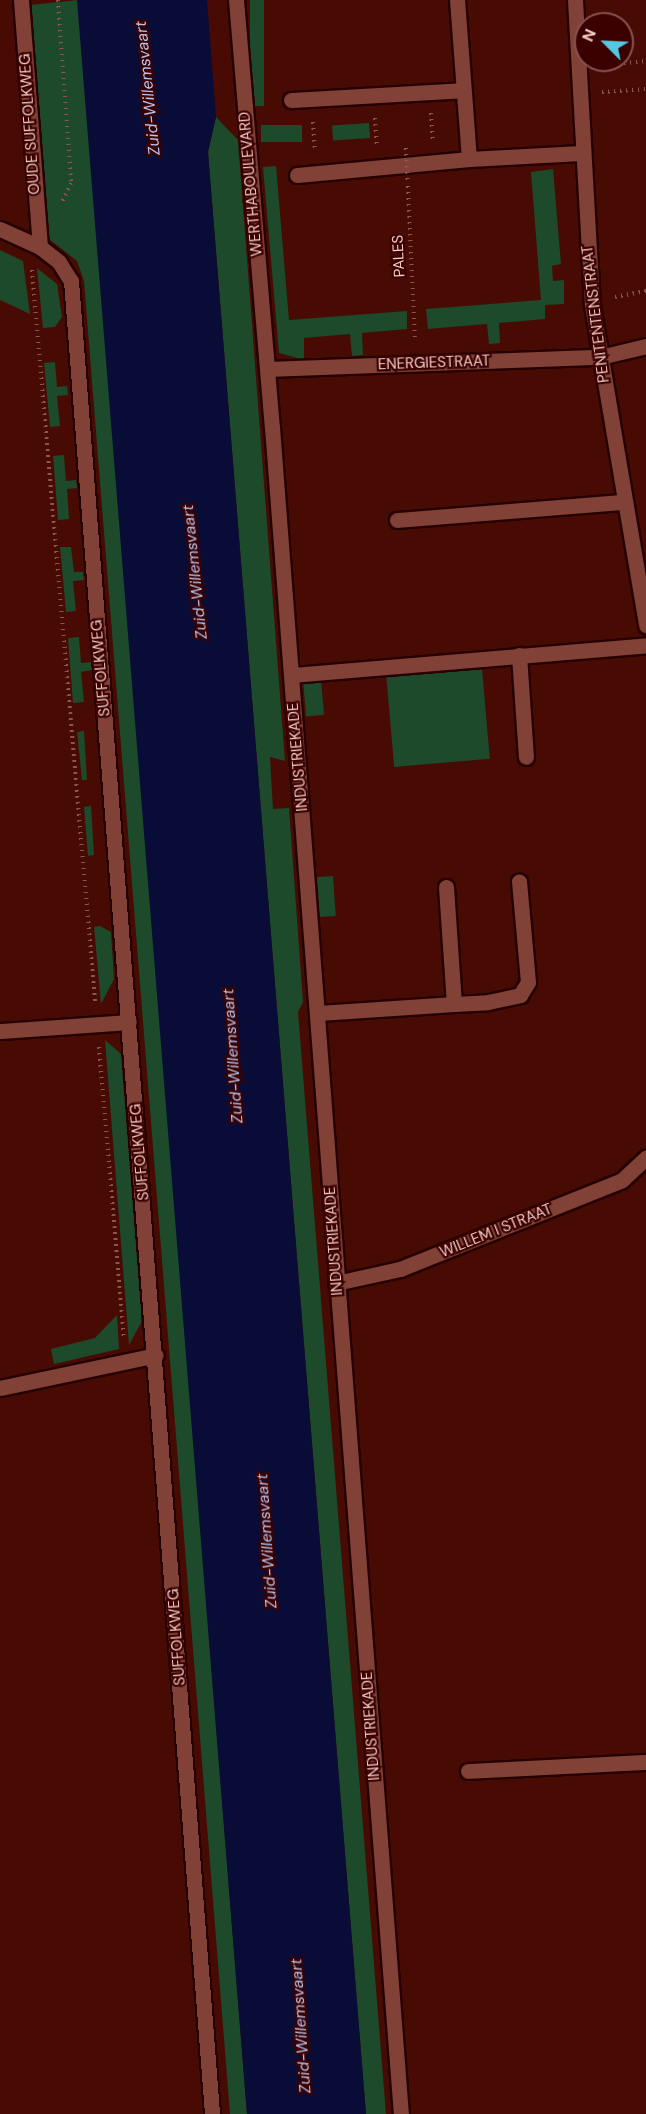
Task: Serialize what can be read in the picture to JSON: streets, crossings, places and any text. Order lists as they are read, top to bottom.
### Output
{
  "streets": {
    "street": [
      "OUDE SUFFOLKWEG",
      "WERTHABOULEVARD",
      "PENITENTENSTRAAT",
      "ENERGIESTRAAT",
      "SUFFOLKWEG",
      "INDUSTRIEKADE",
      "WILLEM I STRAAT"
    ],
    "path": ["PALES"]
  },
  "crossings": [
    ["OUDE SUFFOLKWEG", "SUFFOLKWEG"],
    ["WERTHABOULEVARD", "ENERGIESTRAAT"],
    ["WERTHABOULEVARD", "INDUSTRIEKADE"],
    ["PALES", "ENERGIESTRAAT"],
    ["PENITENTENSTRAAT", "ENERGIESTRAAT"],
    ["ENERGIESTRAAT", "INDUSTRIEKADE"],
    ["INDUSTRIEKADE", "WILLEM I STRAAT"]
  ],
  "water": ["Zuid-Willemsvaart"],
  "north": "top left"
}
